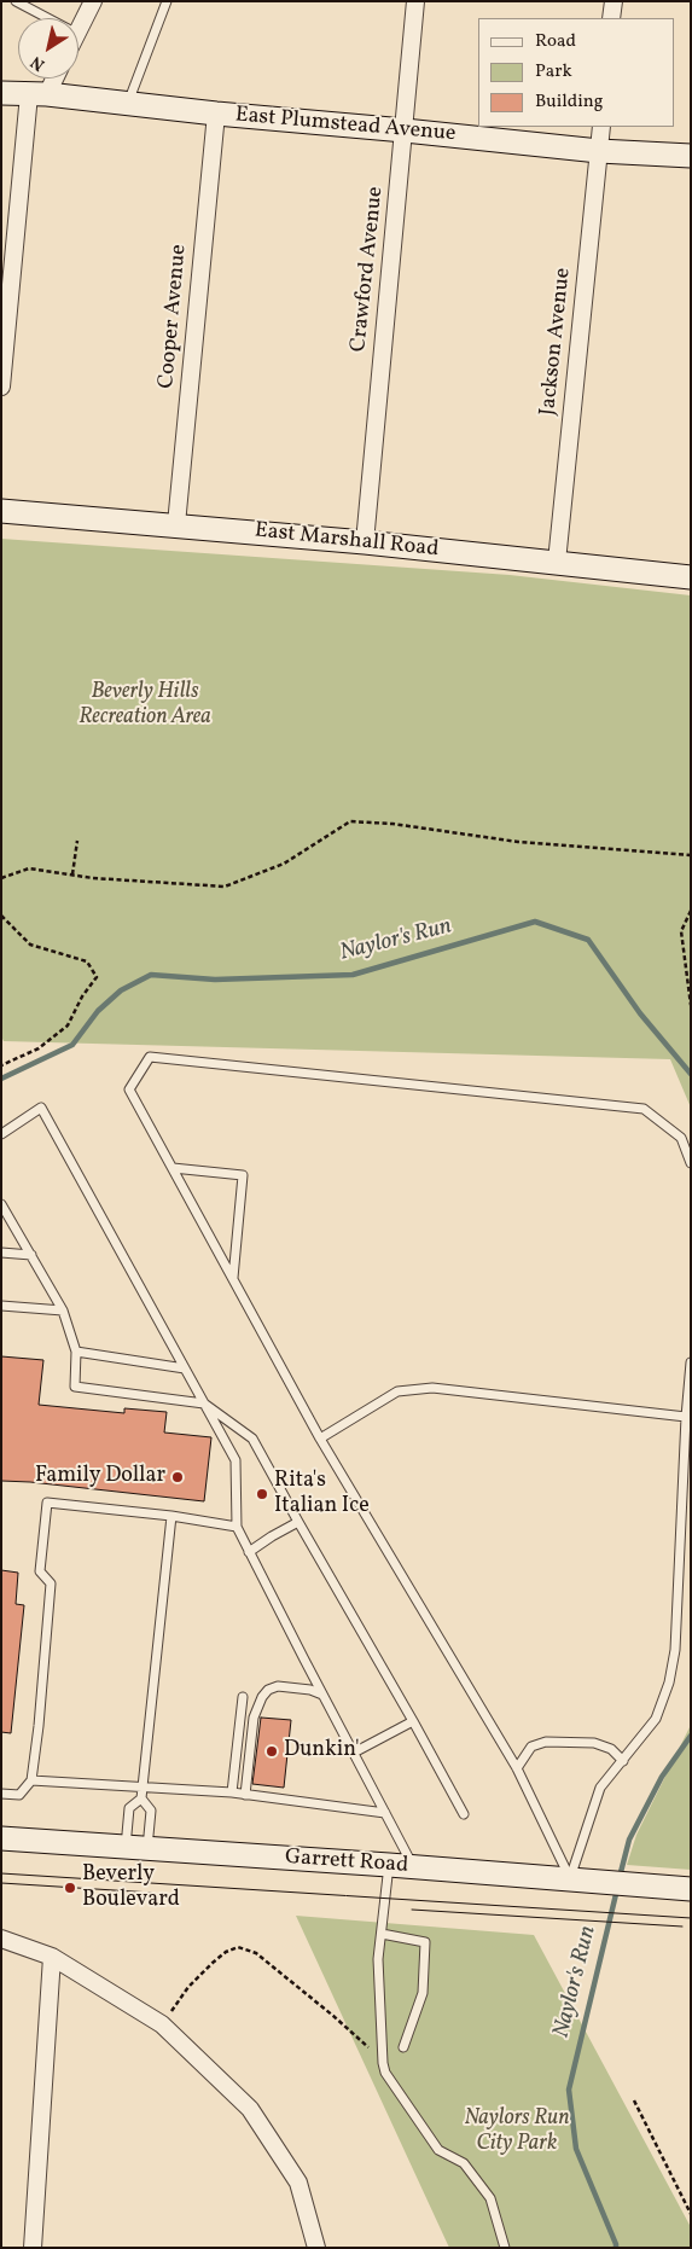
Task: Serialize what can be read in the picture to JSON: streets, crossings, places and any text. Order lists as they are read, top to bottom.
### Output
{
  "streets": {
    "main road": ["East Plumstead Avenue", "East Marshall Road", "Garrett Road"],
    "street": ["Crawford Avenue", "Cooper Avenue", "Jackson Avenue"]
  },
  "crossings": [
    ["East Plumstead Avenue", "Crawford Avenue"],
    ["East Plumstead Avenue", "Cooper Avenue"],
    ["East Plumstead Avenue", "Jackson Avenue"],
    ["Crawford Avenue", "East Marshall Road"],
    ["Cooper Avenue", "East Marshall Road"],
    ["Jackson Avenue", "East Marshall Road"]
  ],
  "water": ["Naylor's Run"],
  "parks": ["Beverly Hills Recreation Area", "Naylors Run City Park"],
  "places": [
    "Family Dollar",
    "Rita's Italian Ice",
    "Dunkin'",
    "Beverly Boulevard"
  ],
  "legend": ["Road", "Park", "Building"],
  "north": "bottom left"
}
